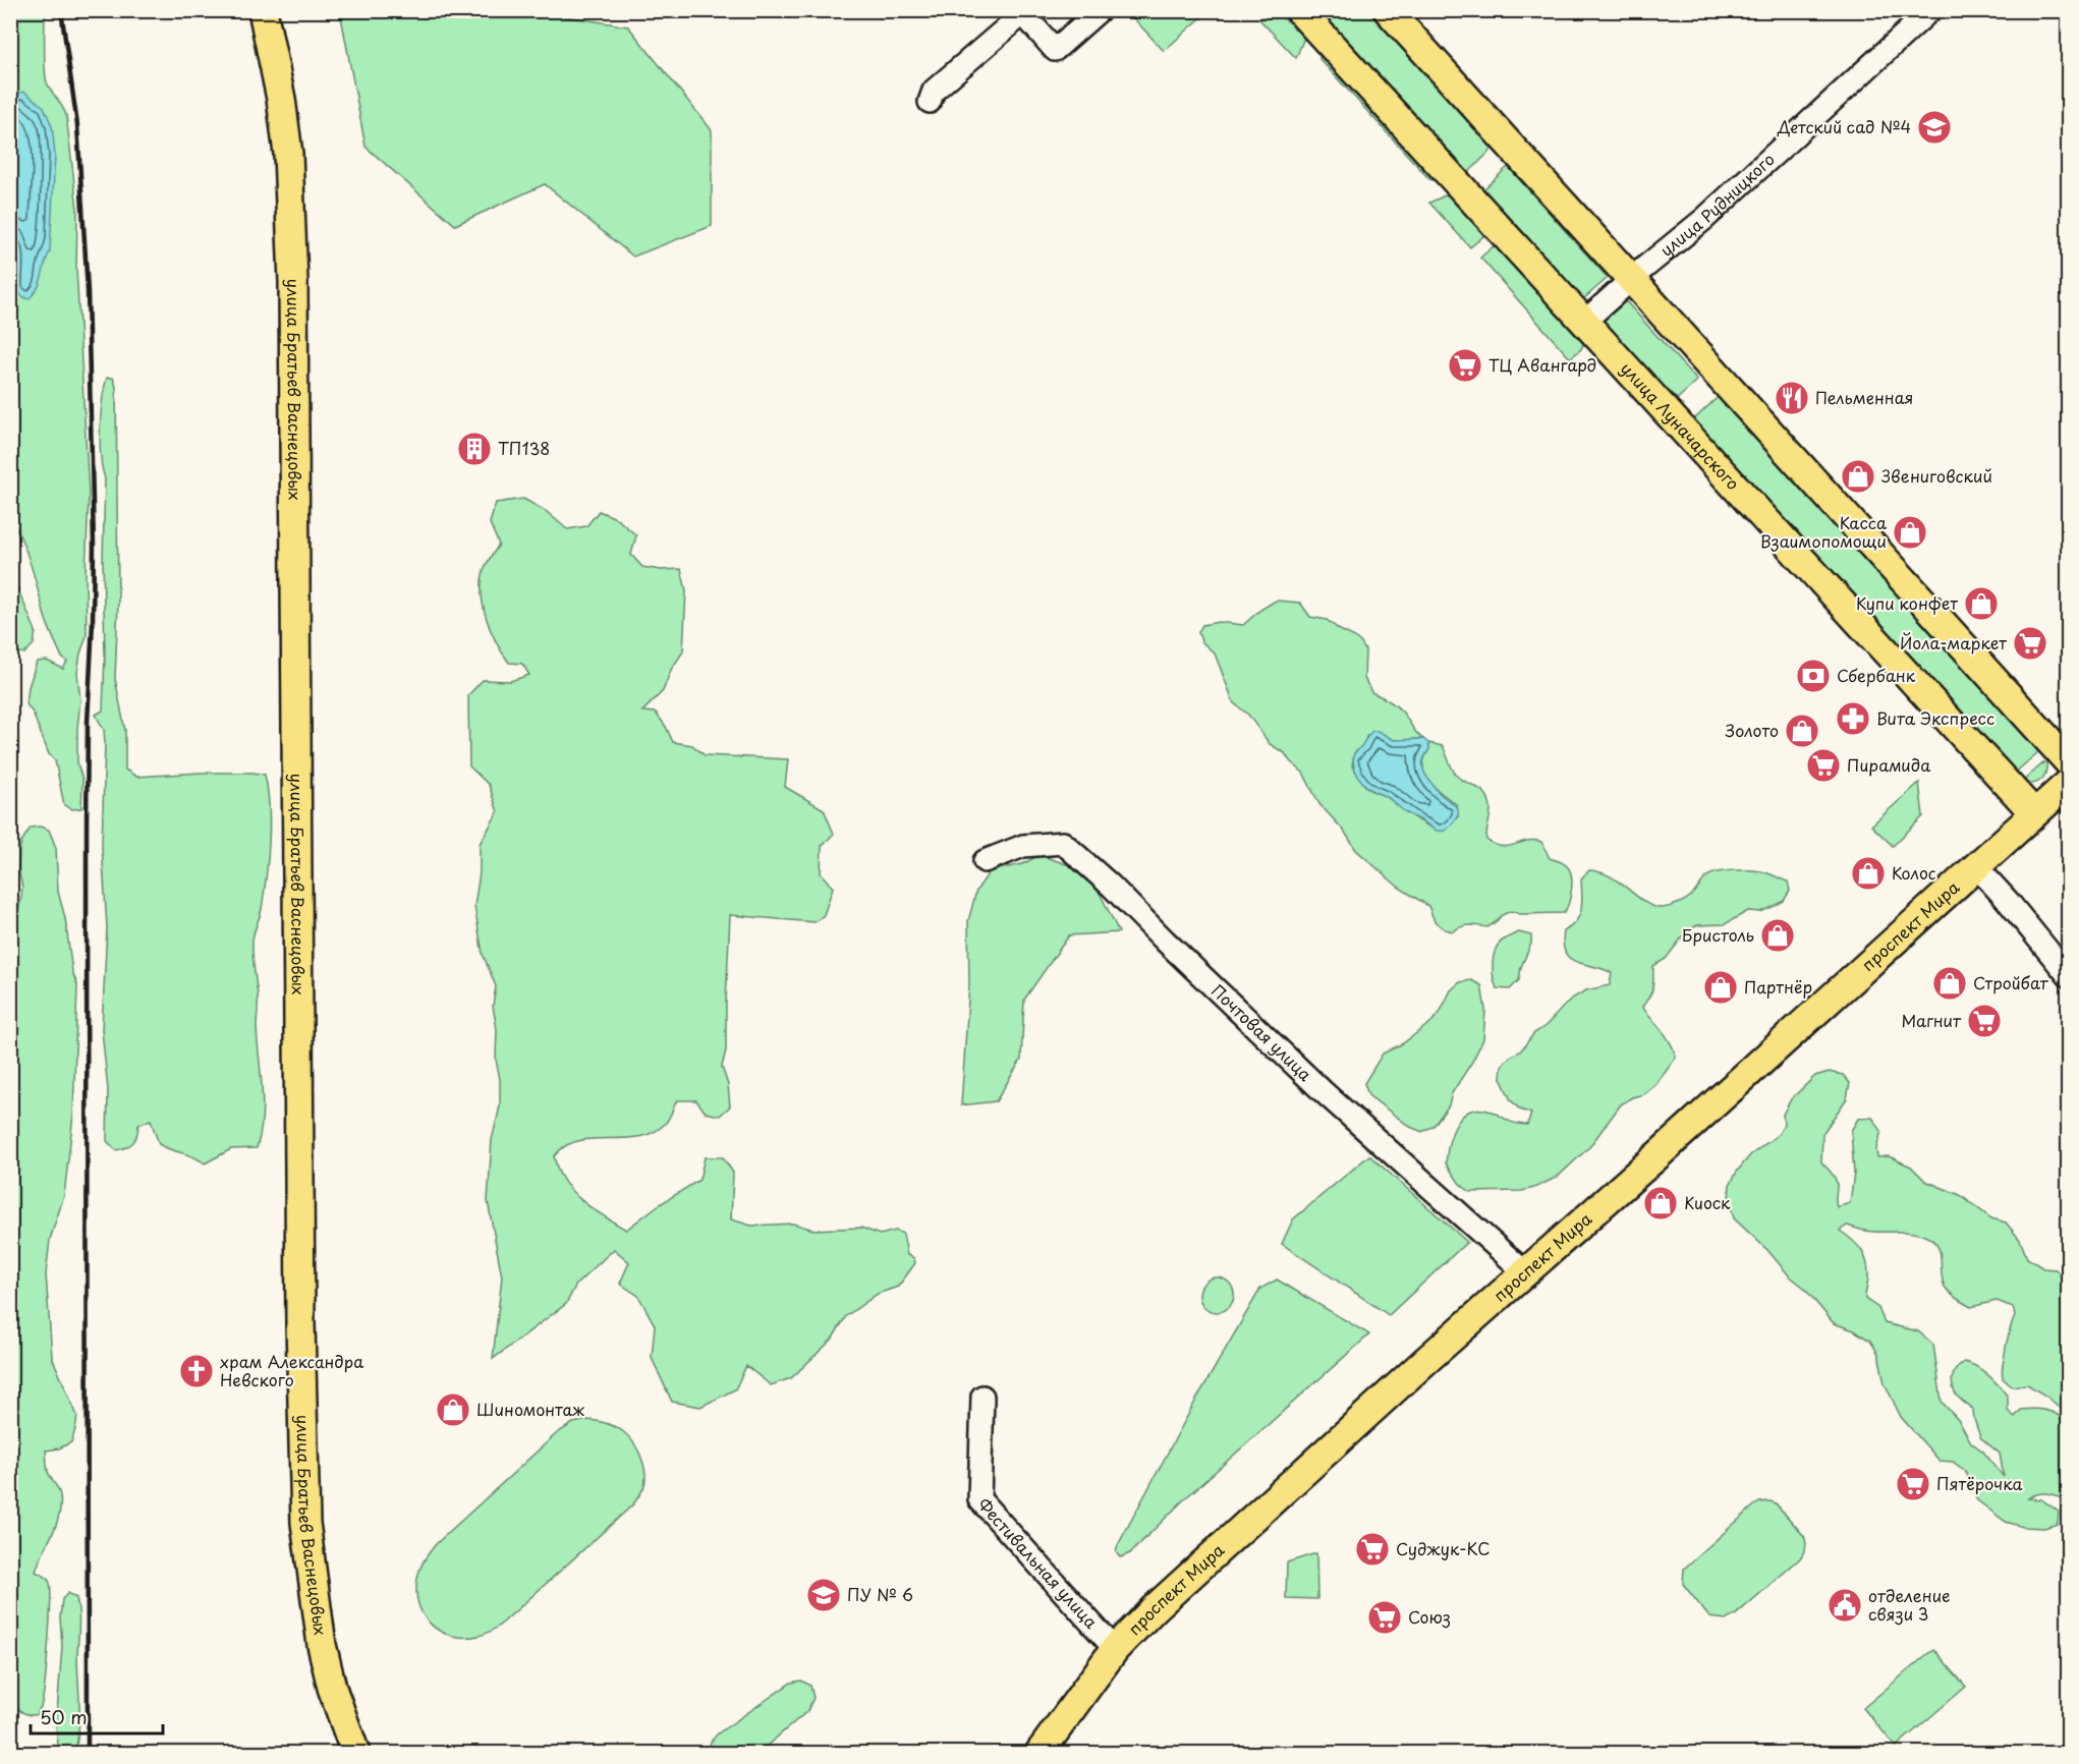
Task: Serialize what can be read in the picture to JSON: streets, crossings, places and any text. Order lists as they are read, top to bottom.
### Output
{
  "streets": {
    "main road": ["улица Братьев Васнецовых", "улица Луначарского", "проспект Мира"],
    "street": ["улица Рудницкого", "Почтовая улица", "Фестивальная улица"]
  },
  "crossings": [
    ["улица Рудницкого", "улица Луначарского"],
    ["улица Луначарского", "проспект Мира"],
    ["проспект Мира", "Почтовая улица"],
    ["проспект Мира", "Фестивальная улица"]
  ],
  "places": {
    "school or university": ["Детский сад №4", "ПУ № 6"],
    "supermarket": [
      "ТЦ Авангард",
      "Йола-маркет",
      "Пирамида",
      "Магнит",
      "Пятёрочка",
      "Суджук-КС",
      "Союз"
    ],
    "restaurant": ["Пельменная"],
    "building": ["ТП138"],
    "shop": [
      "Звениговский",
      "Касса Взаимопомощи",
      "Купи конфет",
      "Золото",
      "Колос",
      "Бристоль",
      "Стройбат",
      "Партнёр",
      "Киоск",
      "Шиномонтаж"
    ],
    "bank": ["Сбербанк"],
    "pharmacy": ["Вита Экспресс"],
    "church": ["храм Александра Невского"],
    "public building": ["отделение связи 3"]
  },
  "scale_bar": "50 m"
}
